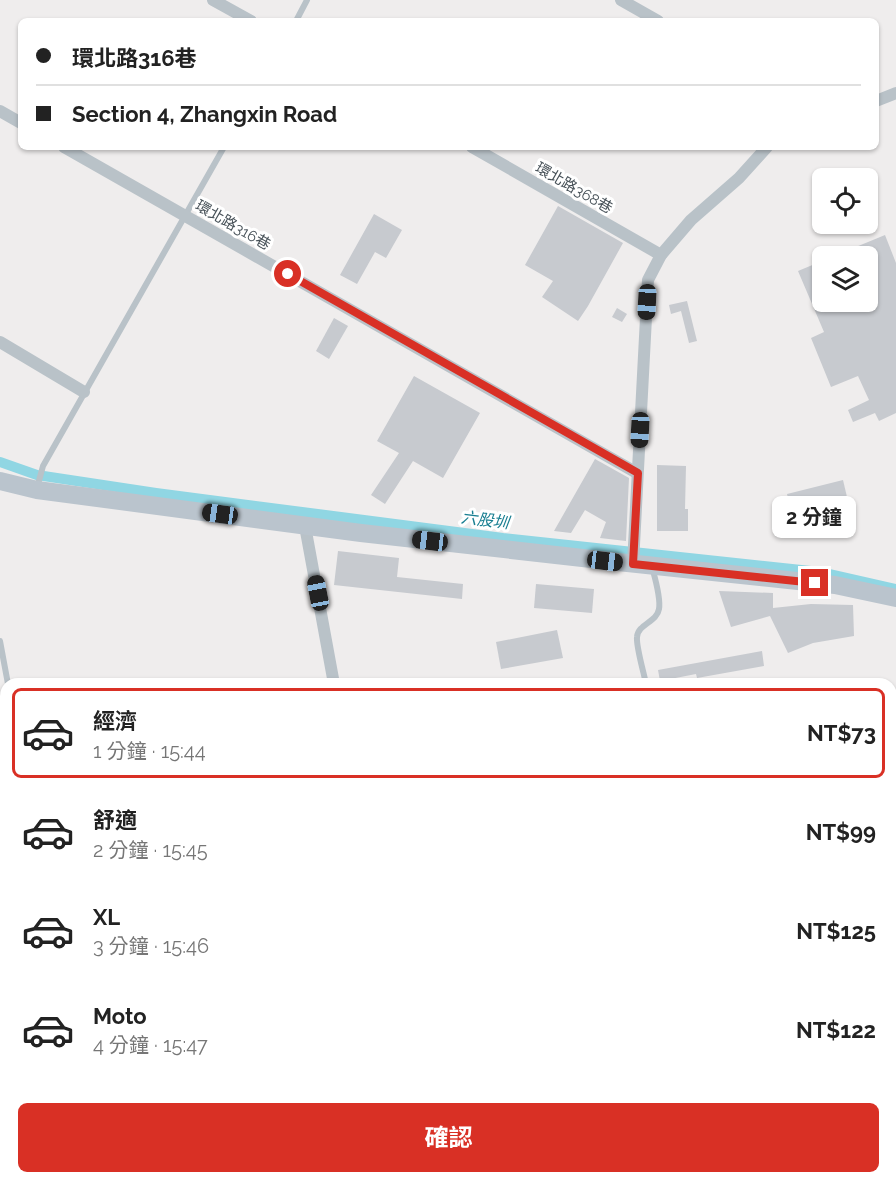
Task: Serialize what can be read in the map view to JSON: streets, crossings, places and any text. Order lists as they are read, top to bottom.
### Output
{
  "streets": {
    "street": ["環北路368巷", "環北路316巷"]
  },
  "water": ["六股圳"],
  "page": {
    "banner": ["環北路316巷", "Section 4, Zhangxin Road"],
    "bubble": "2 分鐘",
    "list": [
      {
        "name": "經濟",
        "note": "1 分鐘 · 15:44",
        "value": "NT$73"
      },
      {
        "name": "舒適",
        "note": "2 分鐘 · 15:45",
        "value": "NT$99"
      },
      {
        "name": "XL",
        "note": "3 分鐘 · 15:46",
        "value": "NT$125"
      },
      {
        "name": "Moto",
        "note": "4 分鐘 · 15:47",
        "value": "NT$122"
      }
    ],
    "buttons": "確認"
  }
}
